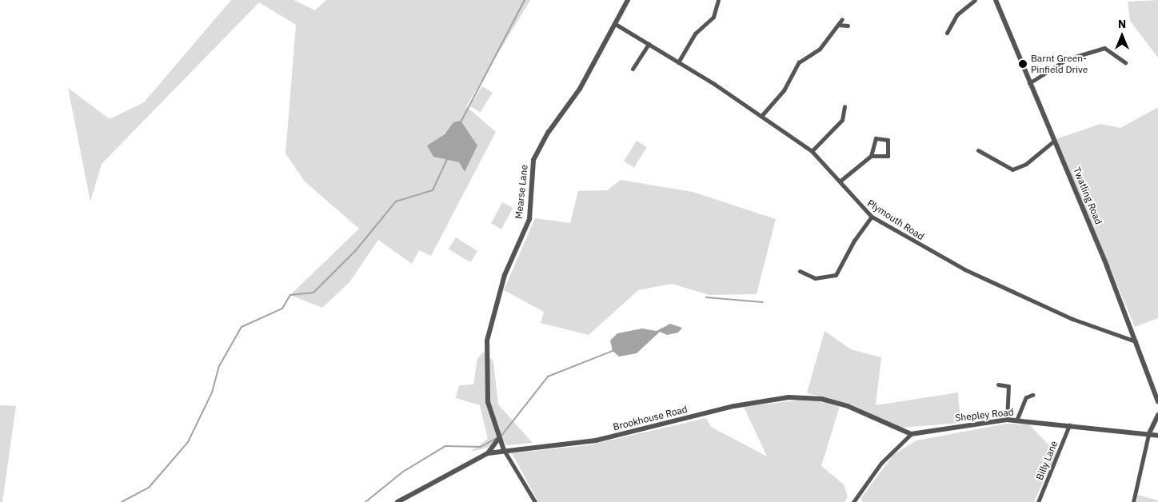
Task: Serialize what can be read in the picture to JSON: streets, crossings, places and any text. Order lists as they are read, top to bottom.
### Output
{
  "streets": {
    "street": [
      "Mearse Lane",
      "Twatling Road",
      "Plymouth Road",
      "Shepley Road",
      "Brookhouse Road",
      "Billy Lane"
    ]
  },
  "crossings": [
    ["Mearse Lane", "Plymouth Road"],
    ["Mearse Lane", "Brookhouse Road"],
    ["Twatling Road", "Plymouth Road"],
    ["Shepley Road", "Brookhouse Road"],
    ["Shepley Road", "Billy Lane"]
  ],
  "places": ["Barnt Green- Pinfield Drive"],
  "north": "top"
}
